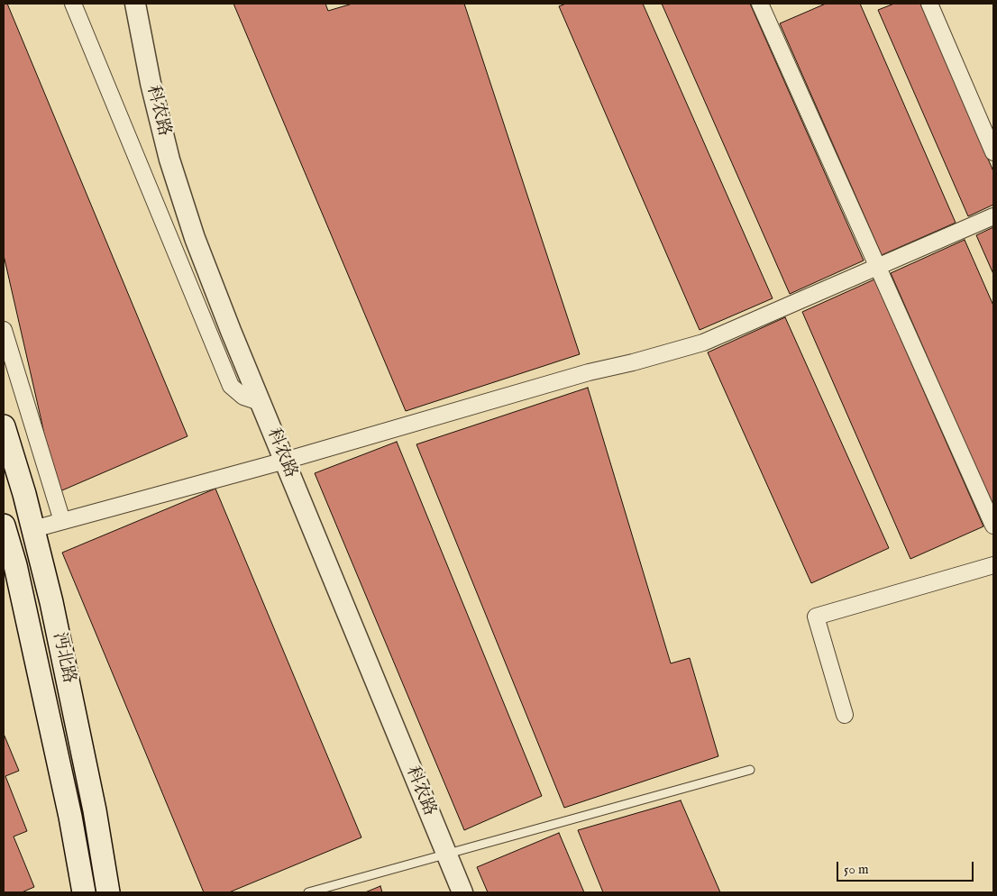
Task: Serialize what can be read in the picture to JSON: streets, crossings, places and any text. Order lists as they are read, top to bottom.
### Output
{
  "streets": {
    "main road": ["沔北路"],
    "street": ["科农路"]
  },
  "scale_bar": "50 m"
}
